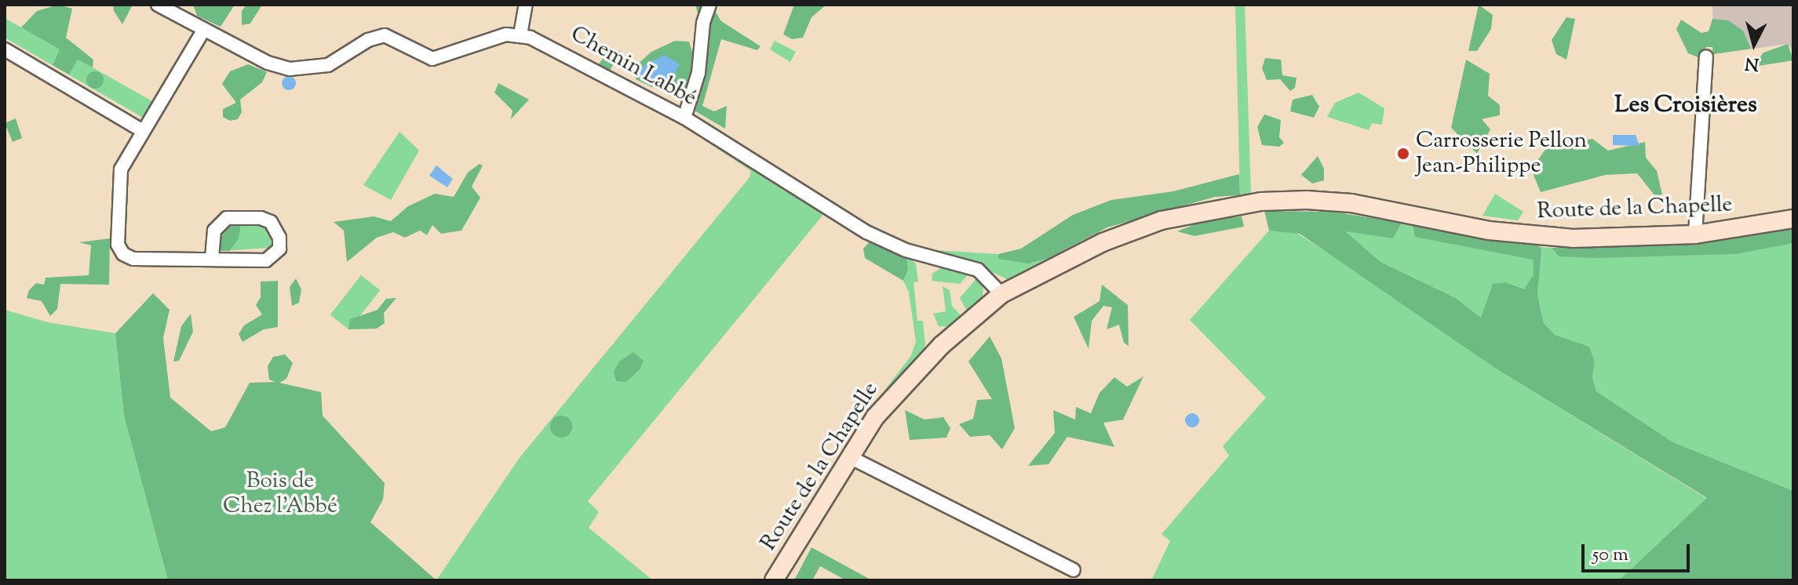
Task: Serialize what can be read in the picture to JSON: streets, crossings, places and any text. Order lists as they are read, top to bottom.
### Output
{
  "streets": {
    "main road": ["Route de la Chapelle"],
    "street": ["Chemin Labbé"]
  },
  "crossings": [
    ["Chemin Labbé", "Route de la Chapelle"]
  ],
  "districts": ["Les Croisières"],
  "parks": ["Bois de Chez l'Abbé"],
  "places": ["Carrosserie Pellon Jean-Philippe"],
  "scale_bar": "50 m",
  "north": "bottom"
}
